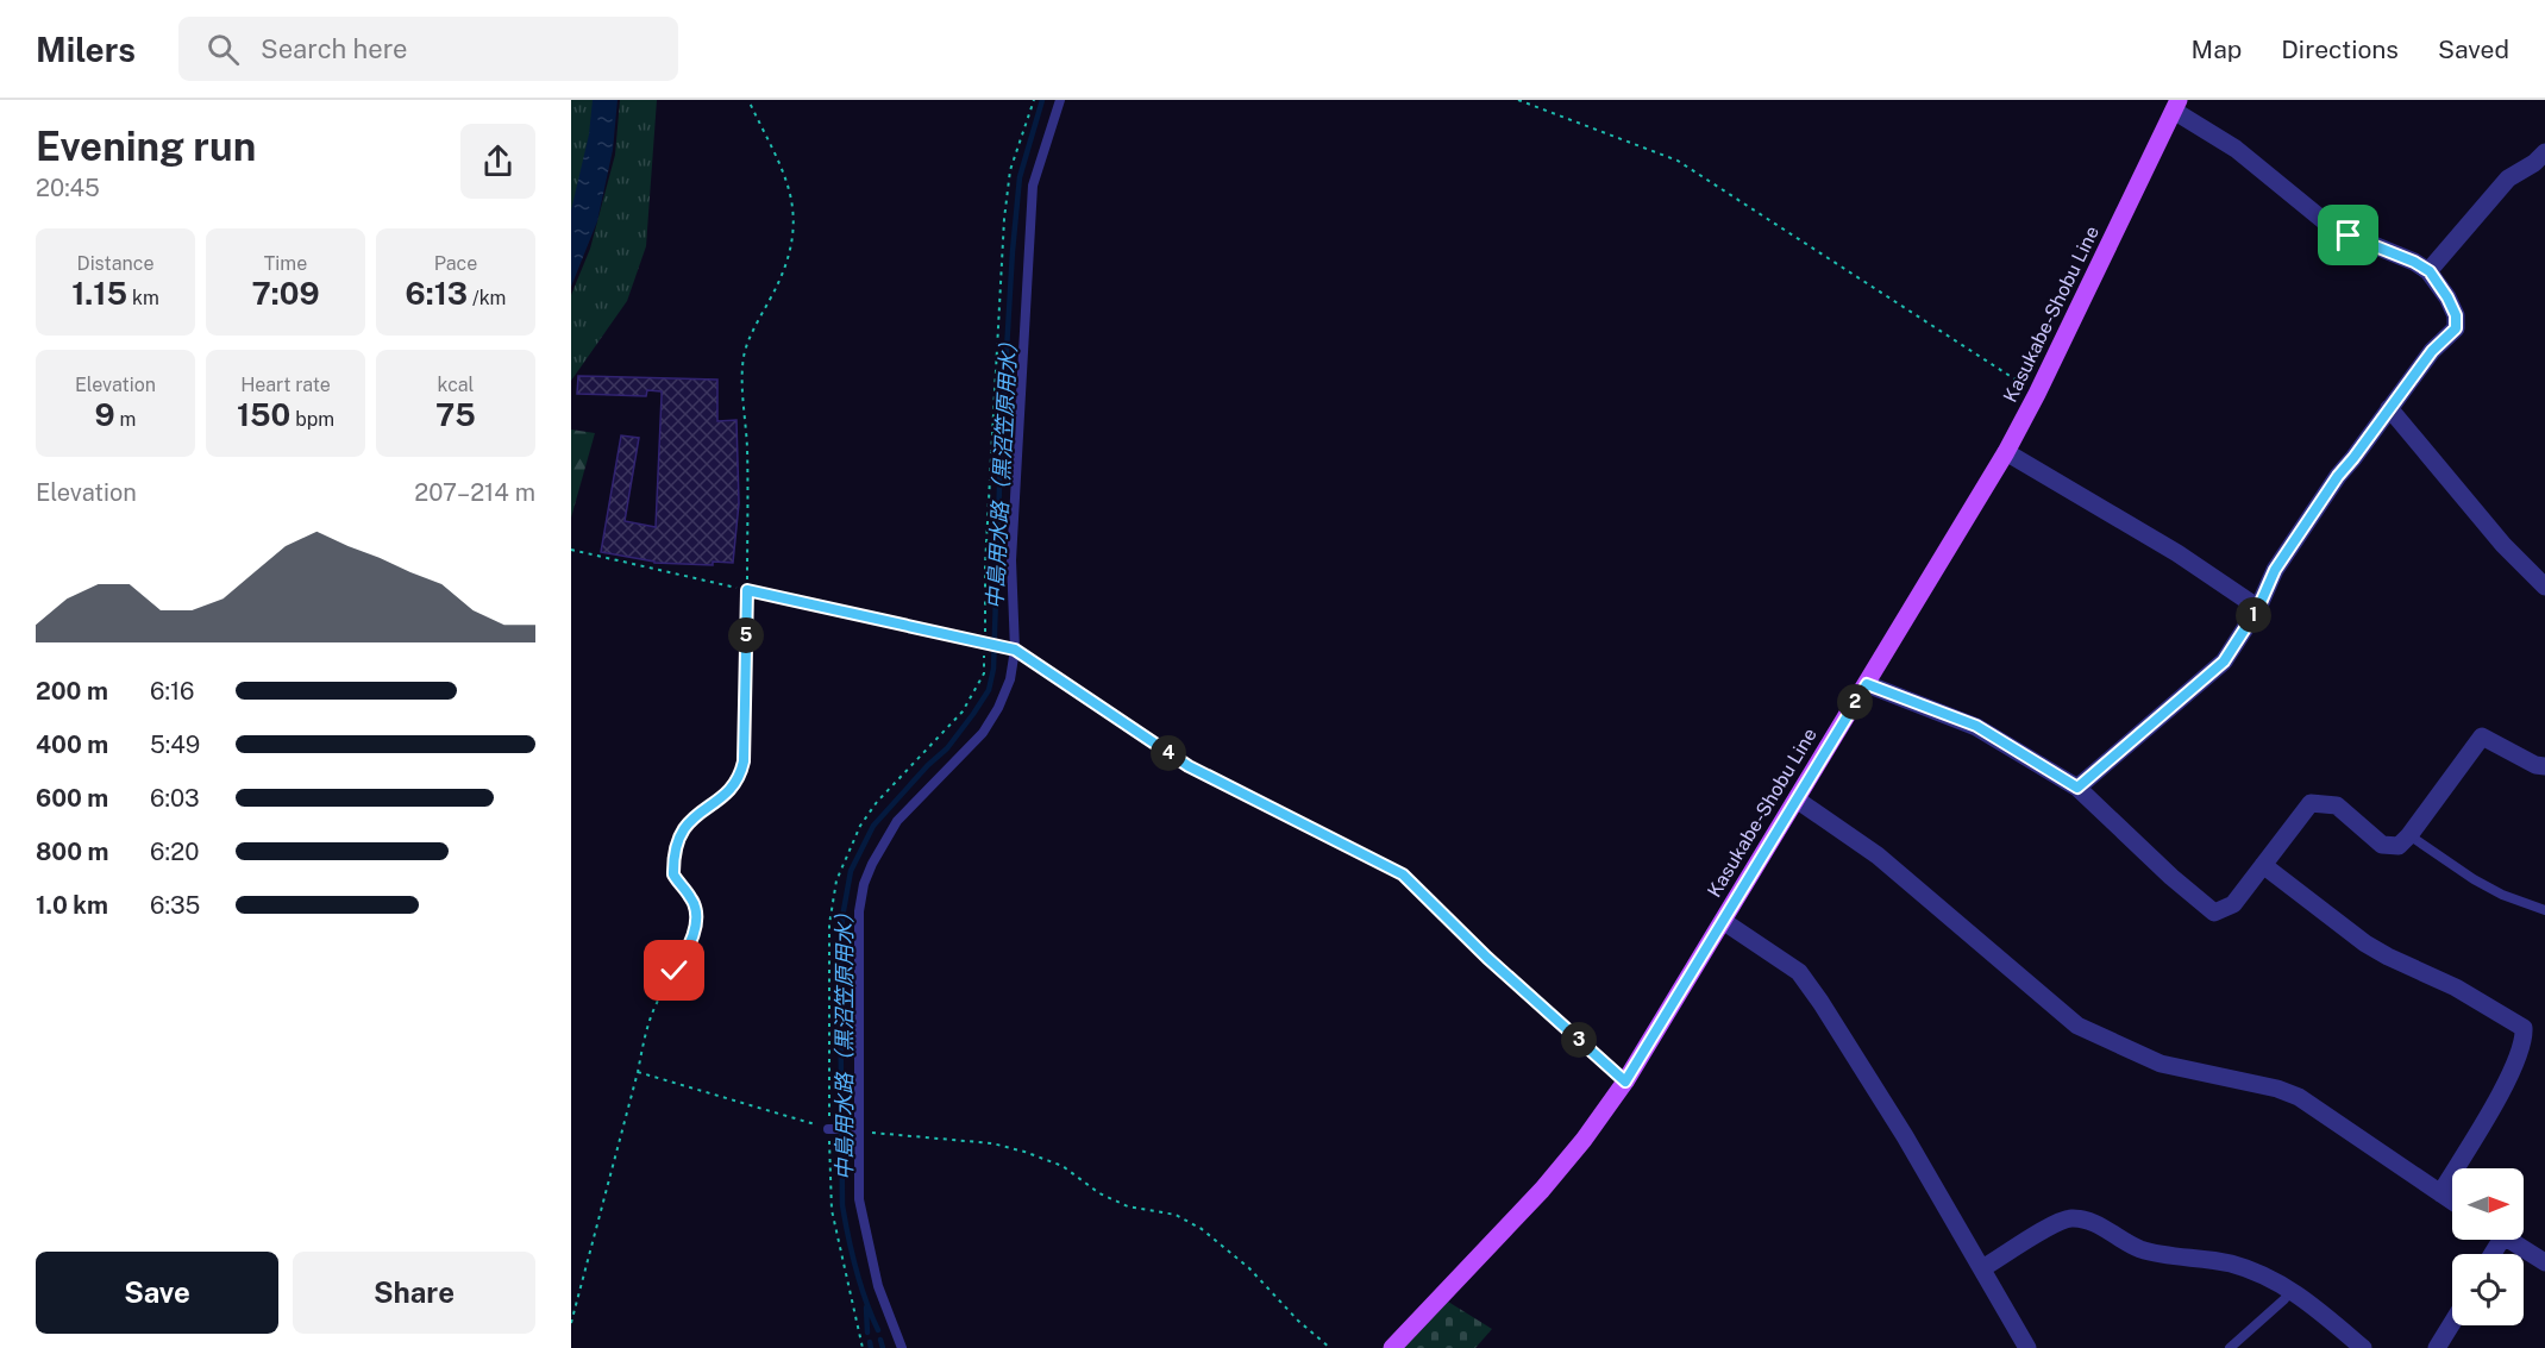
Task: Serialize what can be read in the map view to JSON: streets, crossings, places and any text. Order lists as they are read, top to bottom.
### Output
{
  "streets": {
    "main road": ["Kasukabe-Shobu Line"]
  },
  "water": ["中島用水路（黒沼笠原用水）"],
  "north": "right",
  "page": {
    "header": "Milers",
    "search": "Search here",
    "nav": ["Map", "Directions", "Saved"],
    "heading": ["Evening run", "20:45"],
    "stats": [
      ["Distance", "1.15 km"],
      ["Time", "7:09"],
      ["Pace", "6:13 /km"],
      ["Elevation", "9 m"],
      ["Heart rate", "150 bpm"],
      ["kcal", "75"]
    ],
    "chart": ["Elevation", "207–214 m"],
    "pins": [
      "1",
      "5",
      "2",
      "4",
      "3"
    ],
    "list": [
      {
        "name": "200 m",
        "note": "6:16"
      },
      {
        "name": "400 m",
        "note": "5:49"
      },
      {
        "name": "600 m",
        "note": "6:03"
      },
      {
        "name": "800 m",
        "note": "6:20"
      },
      {
        "name": "1.0 km",
        "note": "6:35"
      }
    ],
    "buttons": ["Save", "Share"]
  }
}
